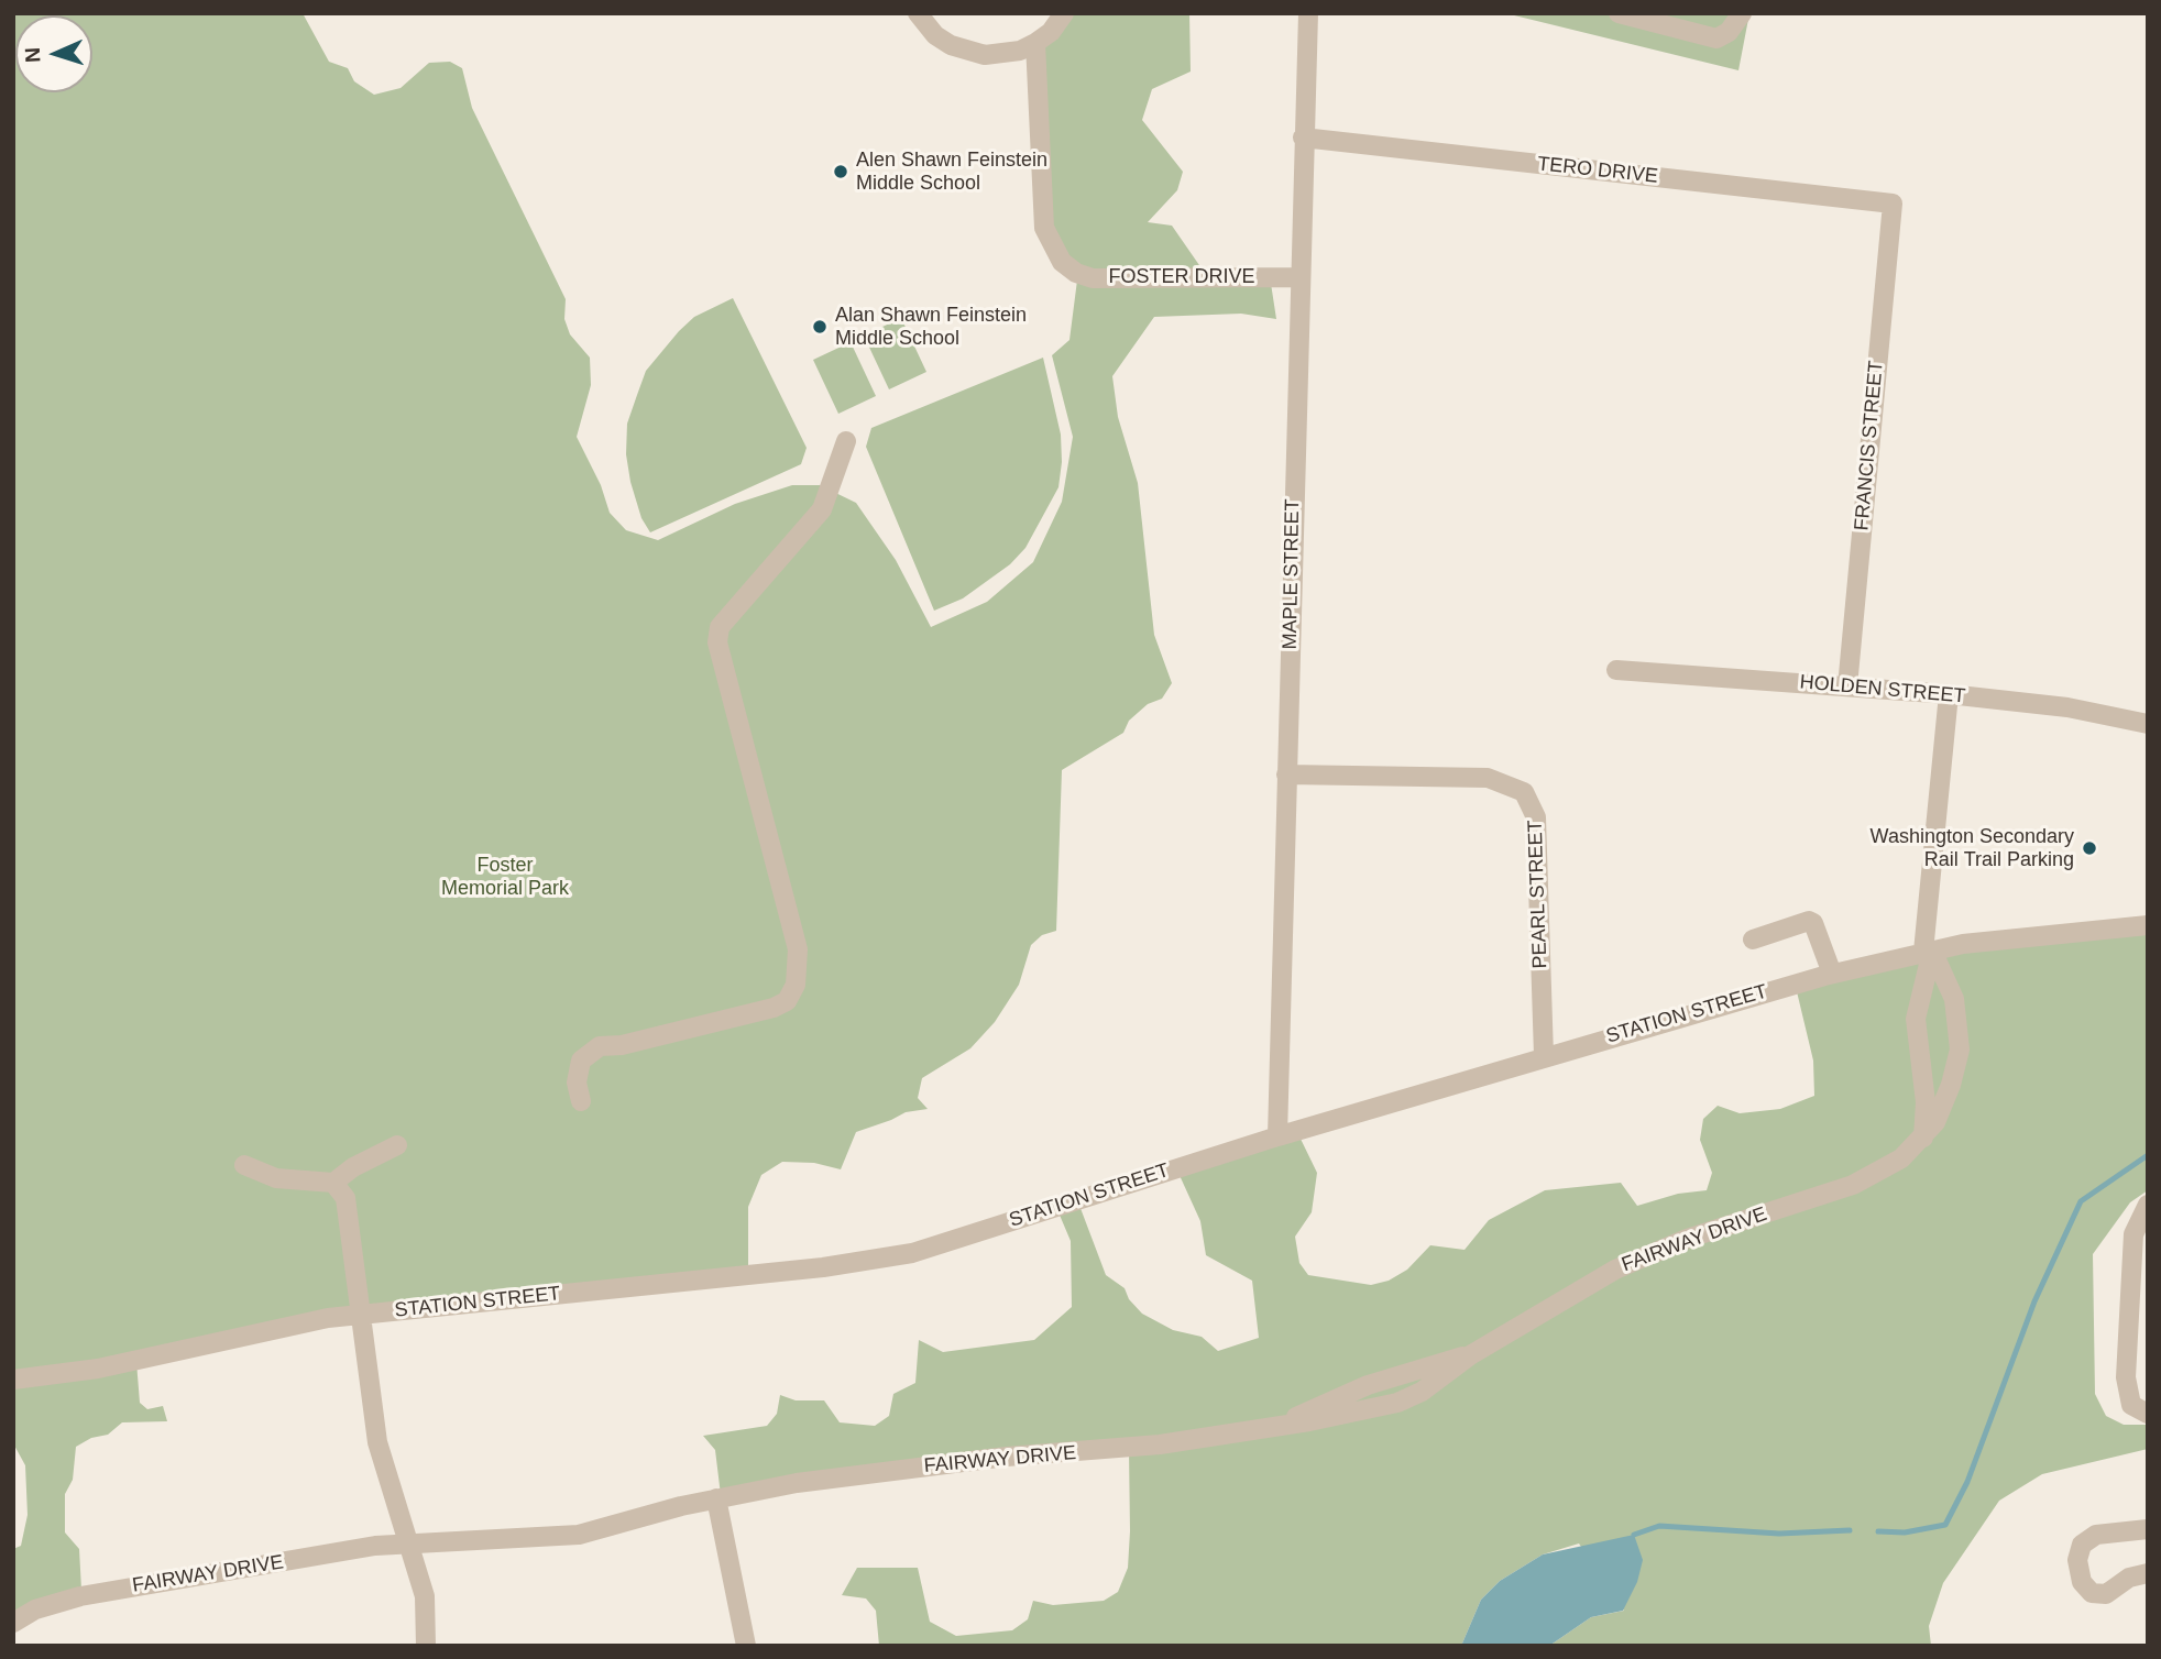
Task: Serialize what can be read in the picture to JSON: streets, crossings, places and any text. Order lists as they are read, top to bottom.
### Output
{
  "streets": {
    "street": [
      "TERO DRIVE",
      "FOSTER DRIVE",
      "FRANCIS STREET",
      "MAPLE STREET",
      "HOLDEN STREET",
      "PEARL STREET",
      "STATION STREET",
      "FAIRWAY DRIVE"
    ]
  },
  "crossings": [
    ["TERO DRIVE", "FRANCIS STREET"],
    ["TERO DRIVE", "MAPLE STREET"],
    ["FOSTER DRIVE", "MAPLE STREET"],
    ["FRANCIS STREET", "HOLDEN STREET"],
    ["MAPLE STREET", "PEARL STREET"],
    ["MAPLE STREET", "STATION STREET"],
    ["PEARL STREET", "STATION STREET"],
    ["STATION STREET", "FAIRWAY DRIVE"]
  ],
  "parks": ["Foster Memorial Park"],
  "places": ["Alen Shawn Feinstein Middle School", "Alan Shawn Feinstein Middle School", "Washington Secondary Rail Trail Parking"],
  "north": "left"
}
